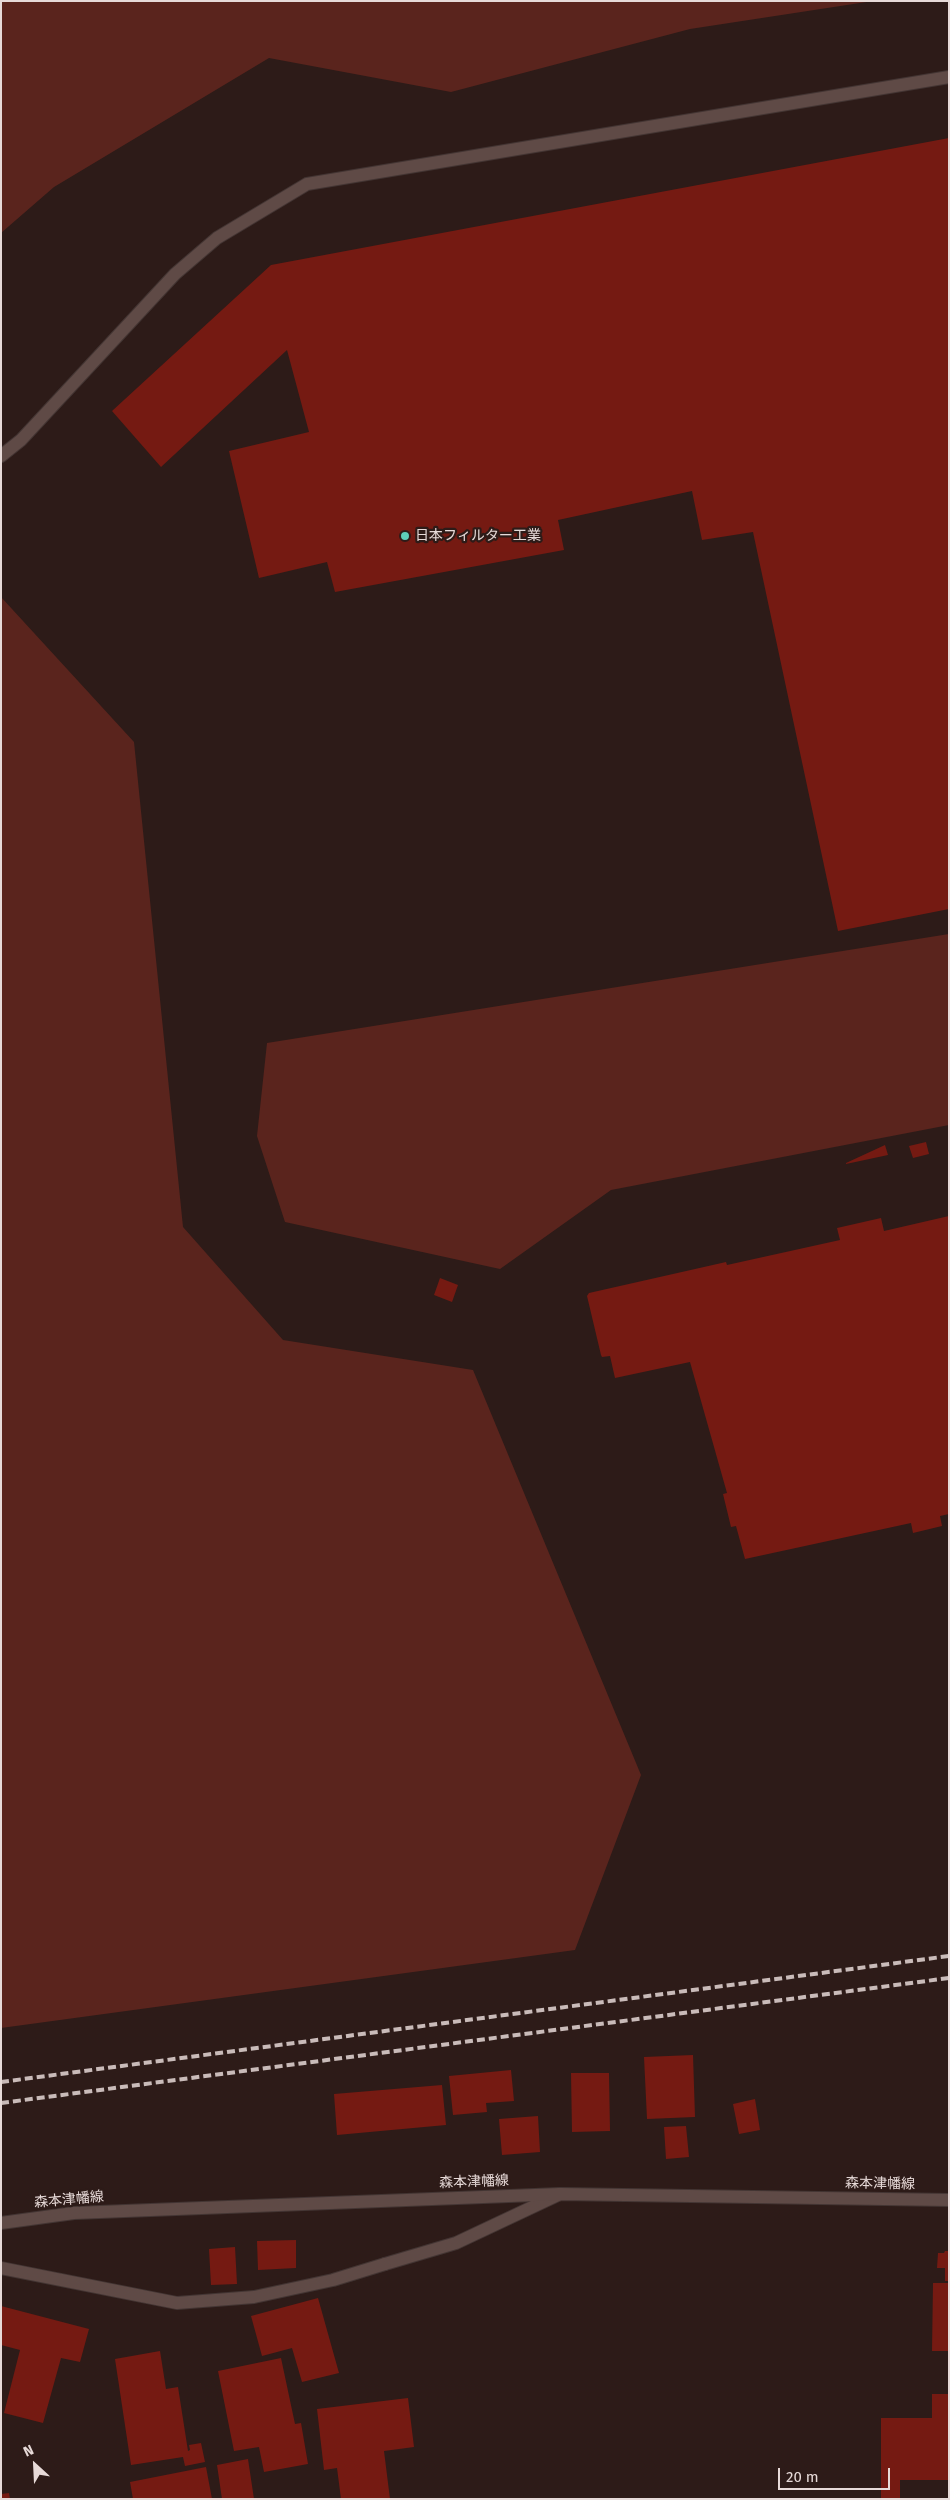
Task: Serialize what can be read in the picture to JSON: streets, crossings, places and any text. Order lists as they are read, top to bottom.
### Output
{
  "streets": {
    "street": ["森本津幡線"]
  },
  "places": ["日本フィルター工業"],
  "scale_bar": "20 m",
  "north": "top left"
}
